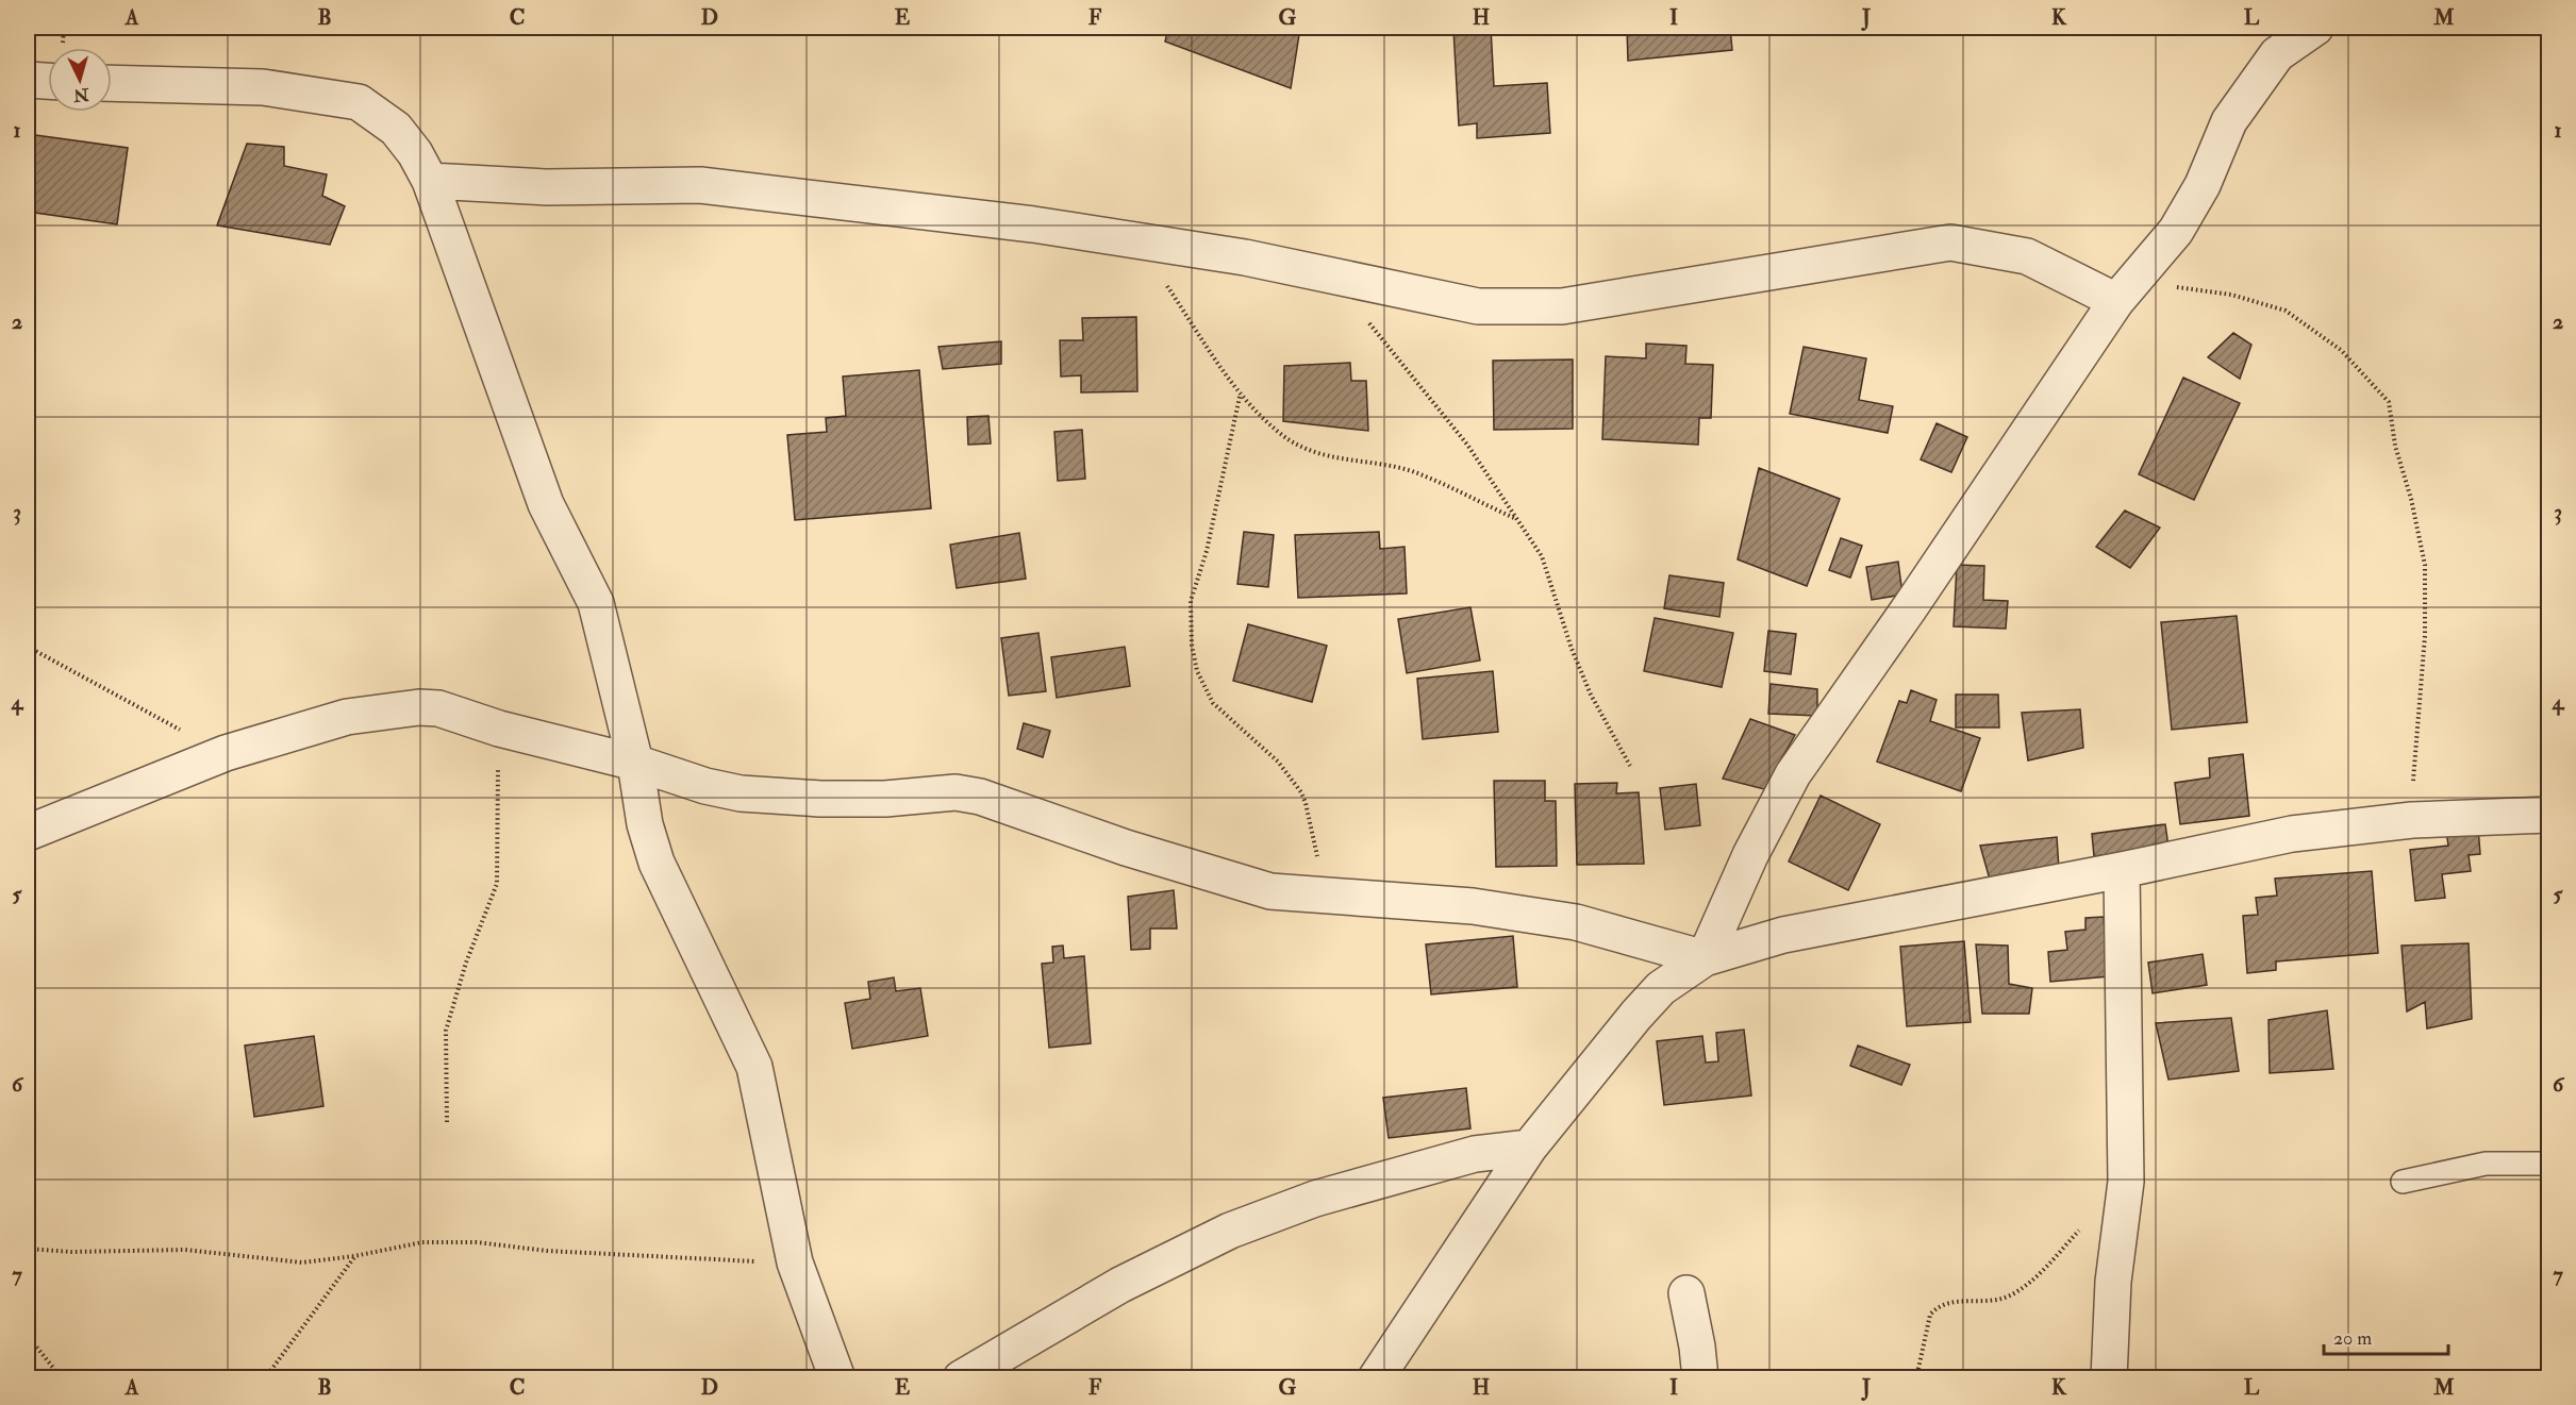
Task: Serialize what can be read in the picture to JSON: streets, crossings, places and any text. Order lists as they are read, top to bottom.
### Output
{
  "scale_bar": "20 m",
  "north": "bottom",
  "grid": {
    "columns": [
      "A",
      "B",
      "C",
      "D",
      "E",
      "F",
      "G",
      "H",
      "I",
      "J",
      "K",
      "L",
      "M"
    ],
    "rows": [
      "1",
      "2",
      "3",
      "4",
      "5",
      "6",
      "7"
    ]
  }
}
